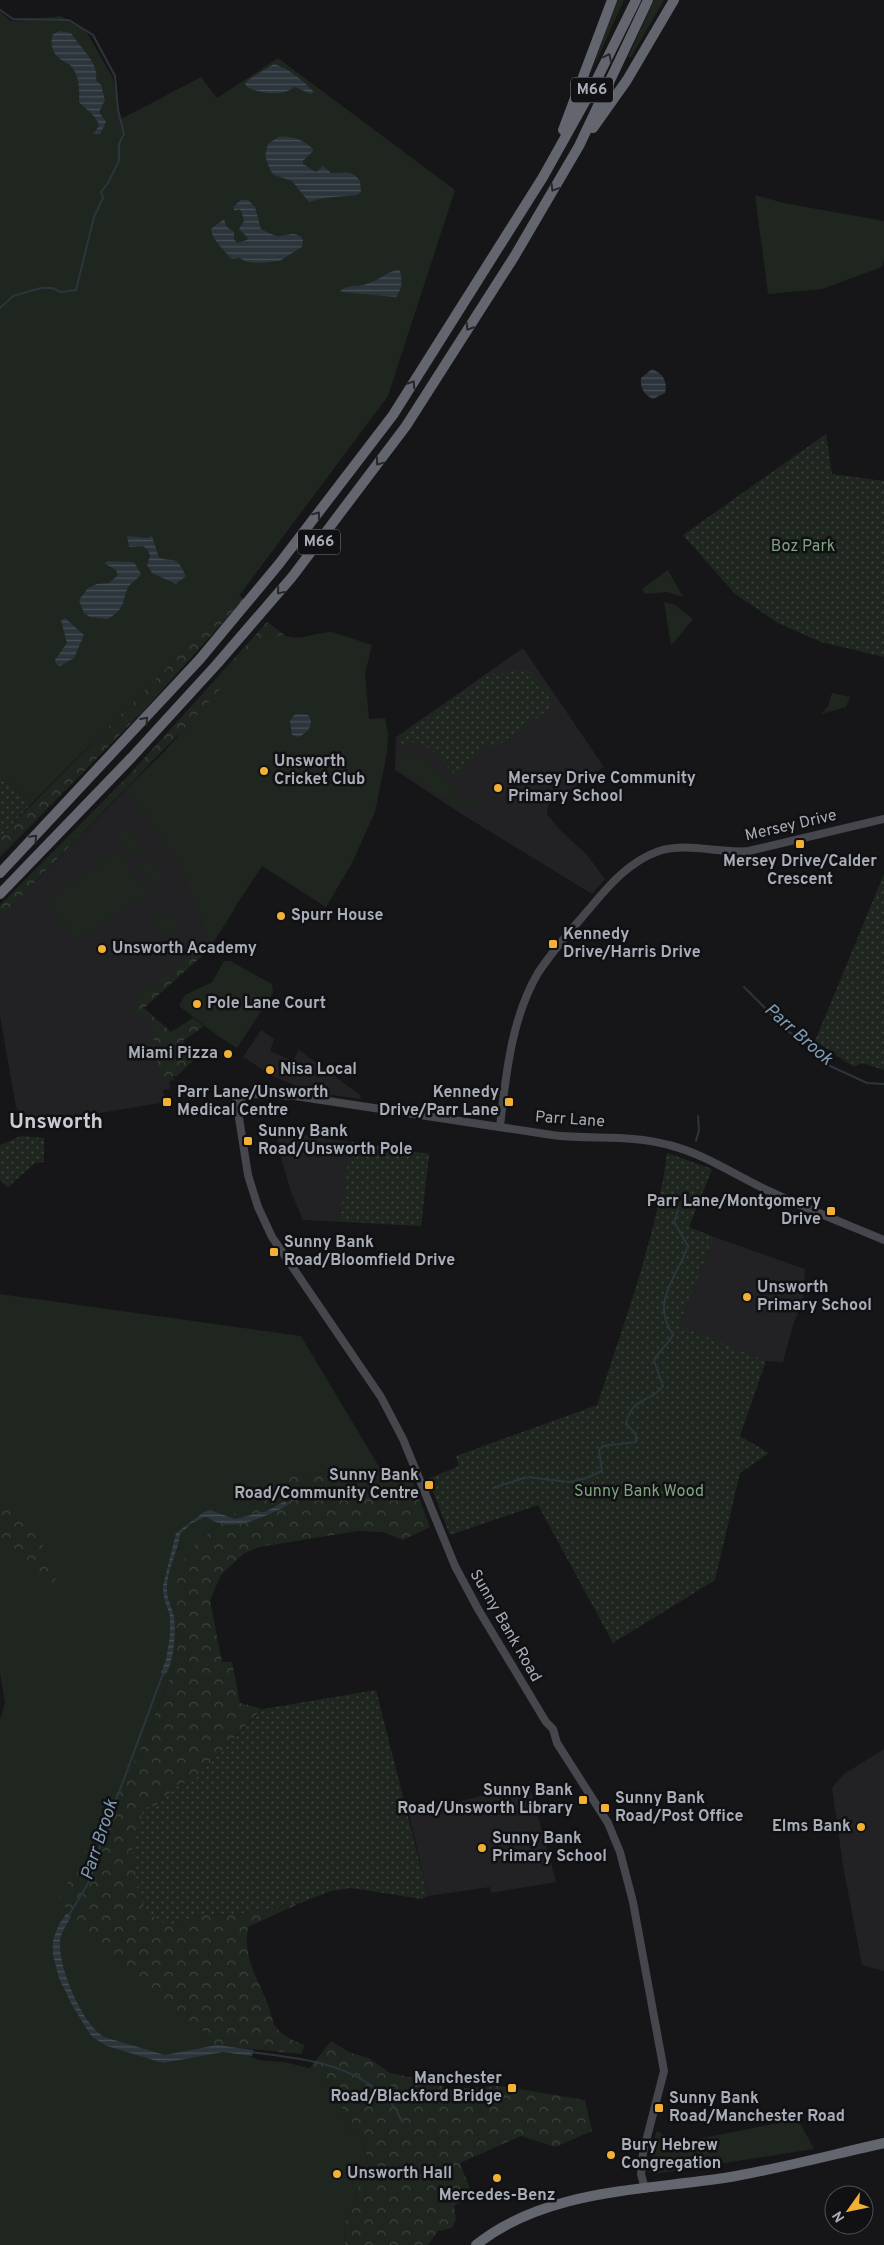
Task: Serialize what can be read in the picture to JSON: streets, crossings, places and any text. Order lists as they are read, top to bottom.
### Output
{
  "streets": {
    "highway": ["M66"],
    "street": ["Mersey Drive", "Parr Lane", "Sunny Bank Road"]
  },
  "crossings": [
    ["Mersey Drive", "Parr Lane"],
    ["Parr Lane", "Sunny Bank Road"]
  ],
  "districts": ["Unsworth"],
  "water": ["Parr Brook"],
  "parks": ["Boz Park", "Sunny Bank Wood"],
  "places": {
    "other": [
      "Unsworth Cricket Club",
      "Mersey Drive Community Primary School",
      "Spurr House",
      "Unsworth Academy",
      "Pole Lane Court",
      "Miami Pizza",
      "Nisa Local",
      "Unsworth Primary School",
      "Elms Bank",
      "Sunny Bank Primary School",
      "Bury Hebrew Congregation",
      "Unsworth Hall",
      "Mercedes-Benz"
    ],
    "transit": [
      "Mersey Drive/Calder Crescent",
      "Kennedy Drive/Harris Drive",
      "Parr Lane/Unsworth Medical Centre",
      "Kennedy Drive/Parr Lane",
      "Sunny Bank Road/Unsworth Pole",
      "Parr Lane/Montgomery Drive",
      "Sunny Bank Road/Bloomfield Drive",
      "Sunny Bank Road/Community Centre",
      "Sunny Bank Road/Unsworth Library",
      "Sunny Bank Road/Post Office",
      "Manchester Road/Blackford Bridge",
      "Sunny Bank Road/Manchester Road"
    ]
  },
  "north": "bottom left"
}
